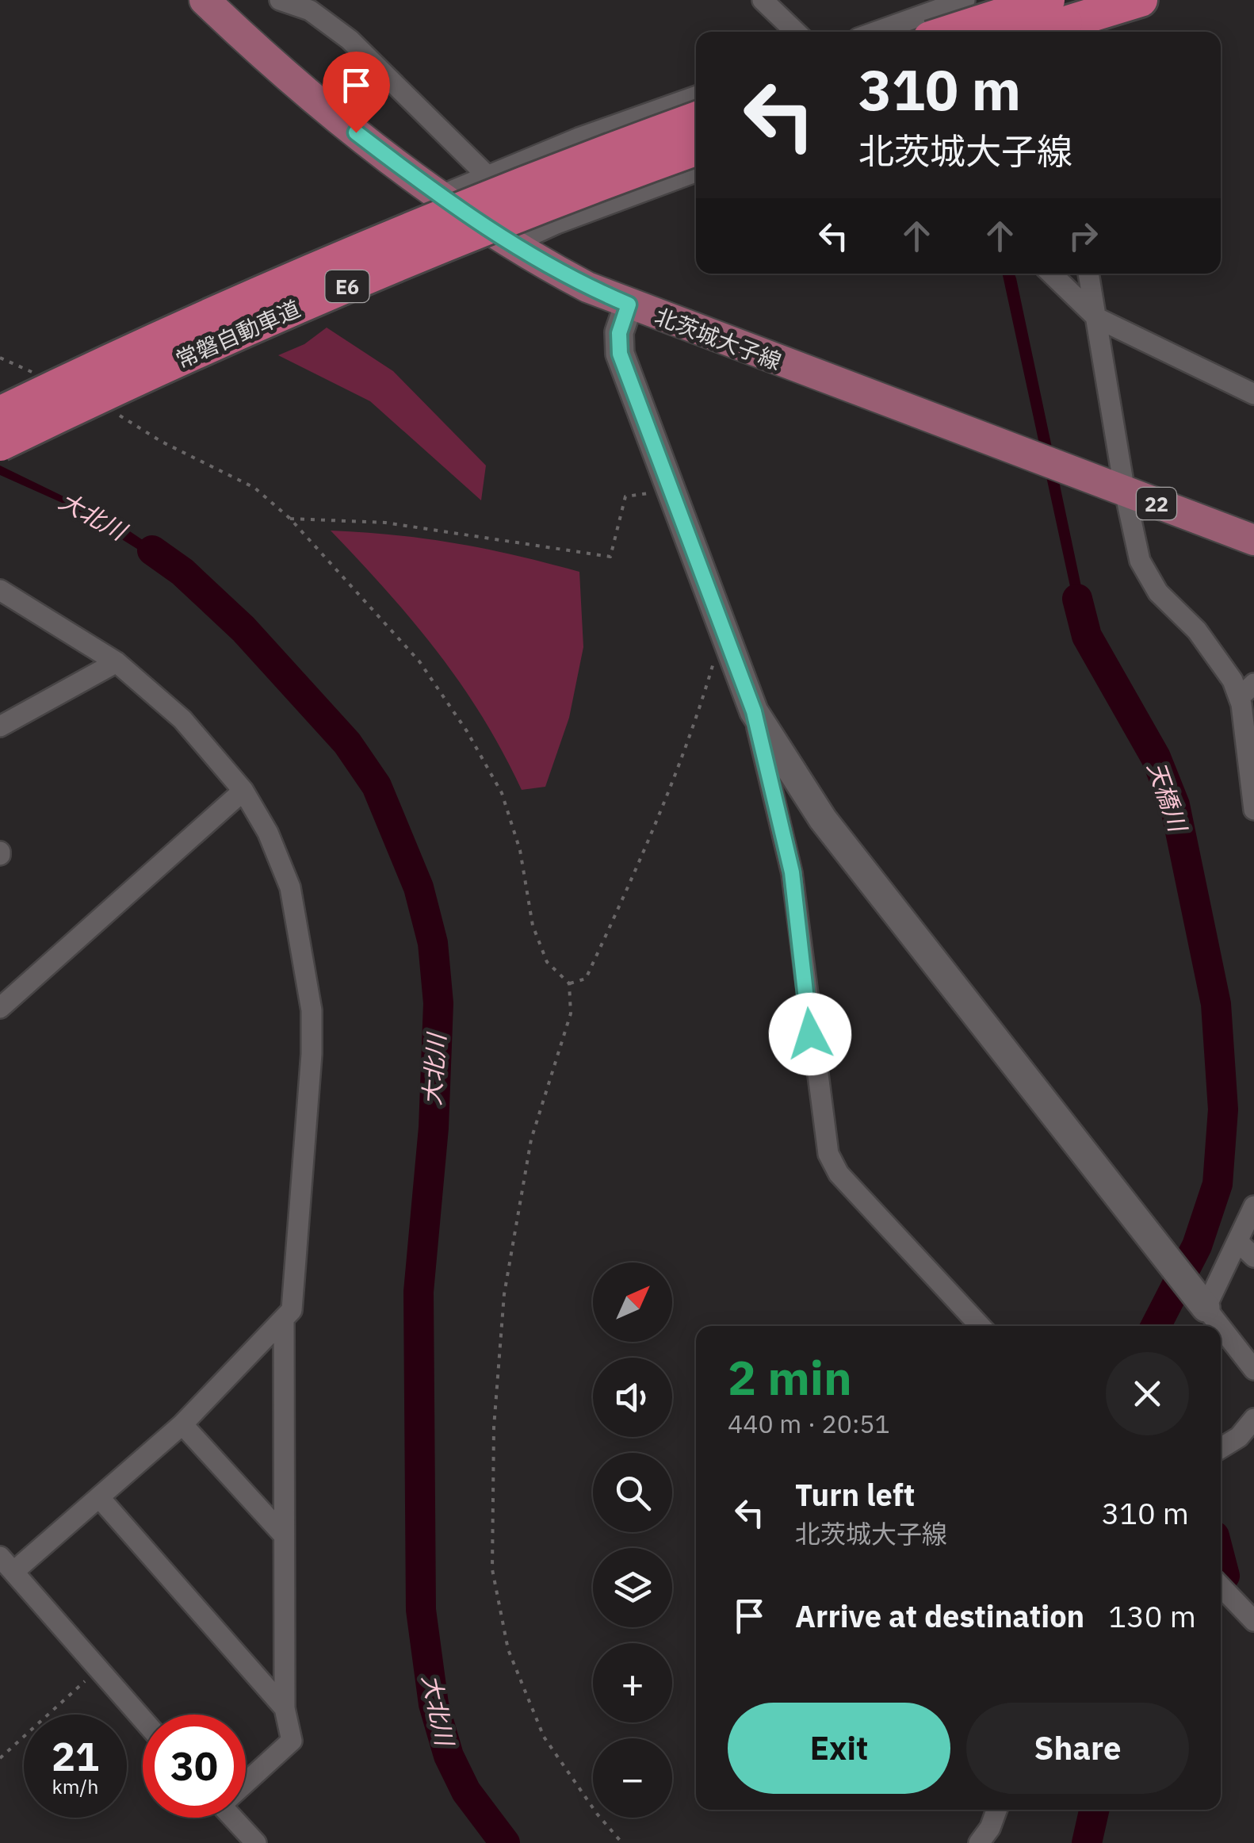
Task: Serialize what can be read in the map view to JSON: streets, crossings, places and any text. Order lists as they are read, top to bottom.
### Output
{
  "streets": {
    "highway": ["E6", "常磐自動車道"],
    "main road": ["北茨城大子線", "22"]
  },
  "water": ["大北川", "天橋川"],
  "north": "top right",
  "page": {
    "turn": ["310 m", "北茨城大子線"],
    "map_buttons": ["+", "−"],
    "heading": ["2 min", "440 m · 20:51"],
    "list": [
      {
        "name": "Turn left",
        "note": "北茨城大子線",
        "value": "310 m"
      },
      {
        "name": "Arrive at destination",
        "value": "130 m"
      }
    ],
    "buttons": ["Exit", "Share"],
    "speed": "21 km/h",
    "limit": "30"
  }
}
